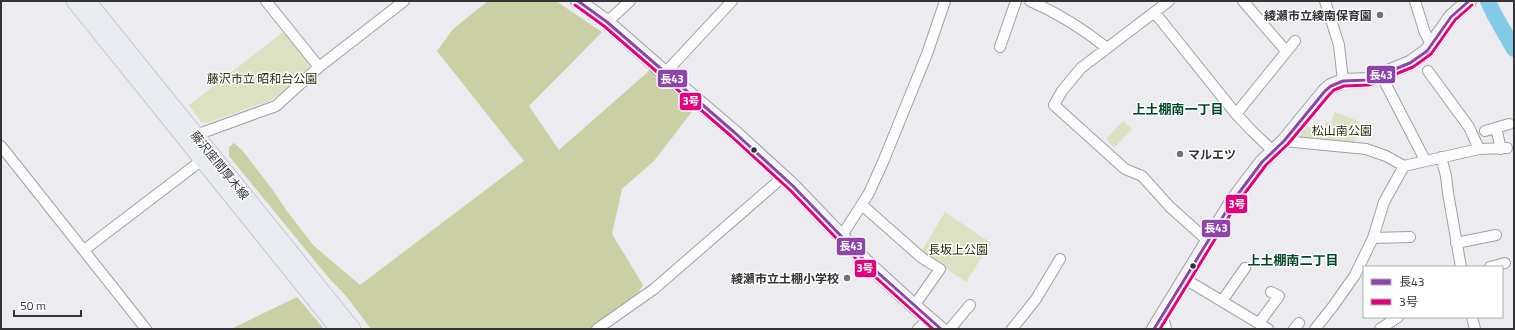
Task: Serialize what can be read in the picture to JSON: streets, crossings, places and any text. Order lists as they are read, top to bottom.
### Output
{
  "streets": {
    "main road": ["藤沢座間厚木線"]
  },
  "districts": ["上土棚南一丁目", "上土棚南二丁目"],
  "parks": ["藤沢市立 昭和台公園", "松山南公園", "長坂上公園"],
  "places": ["綾瀬市立綾南保育園", "マルエツ", "綾瀬市立土棚小学校"],
  "lines": ["transit line 長43", "transit line 3号"],
  "legend": ["長43", "3号"],
  "scale_bar": "50 m"
}
